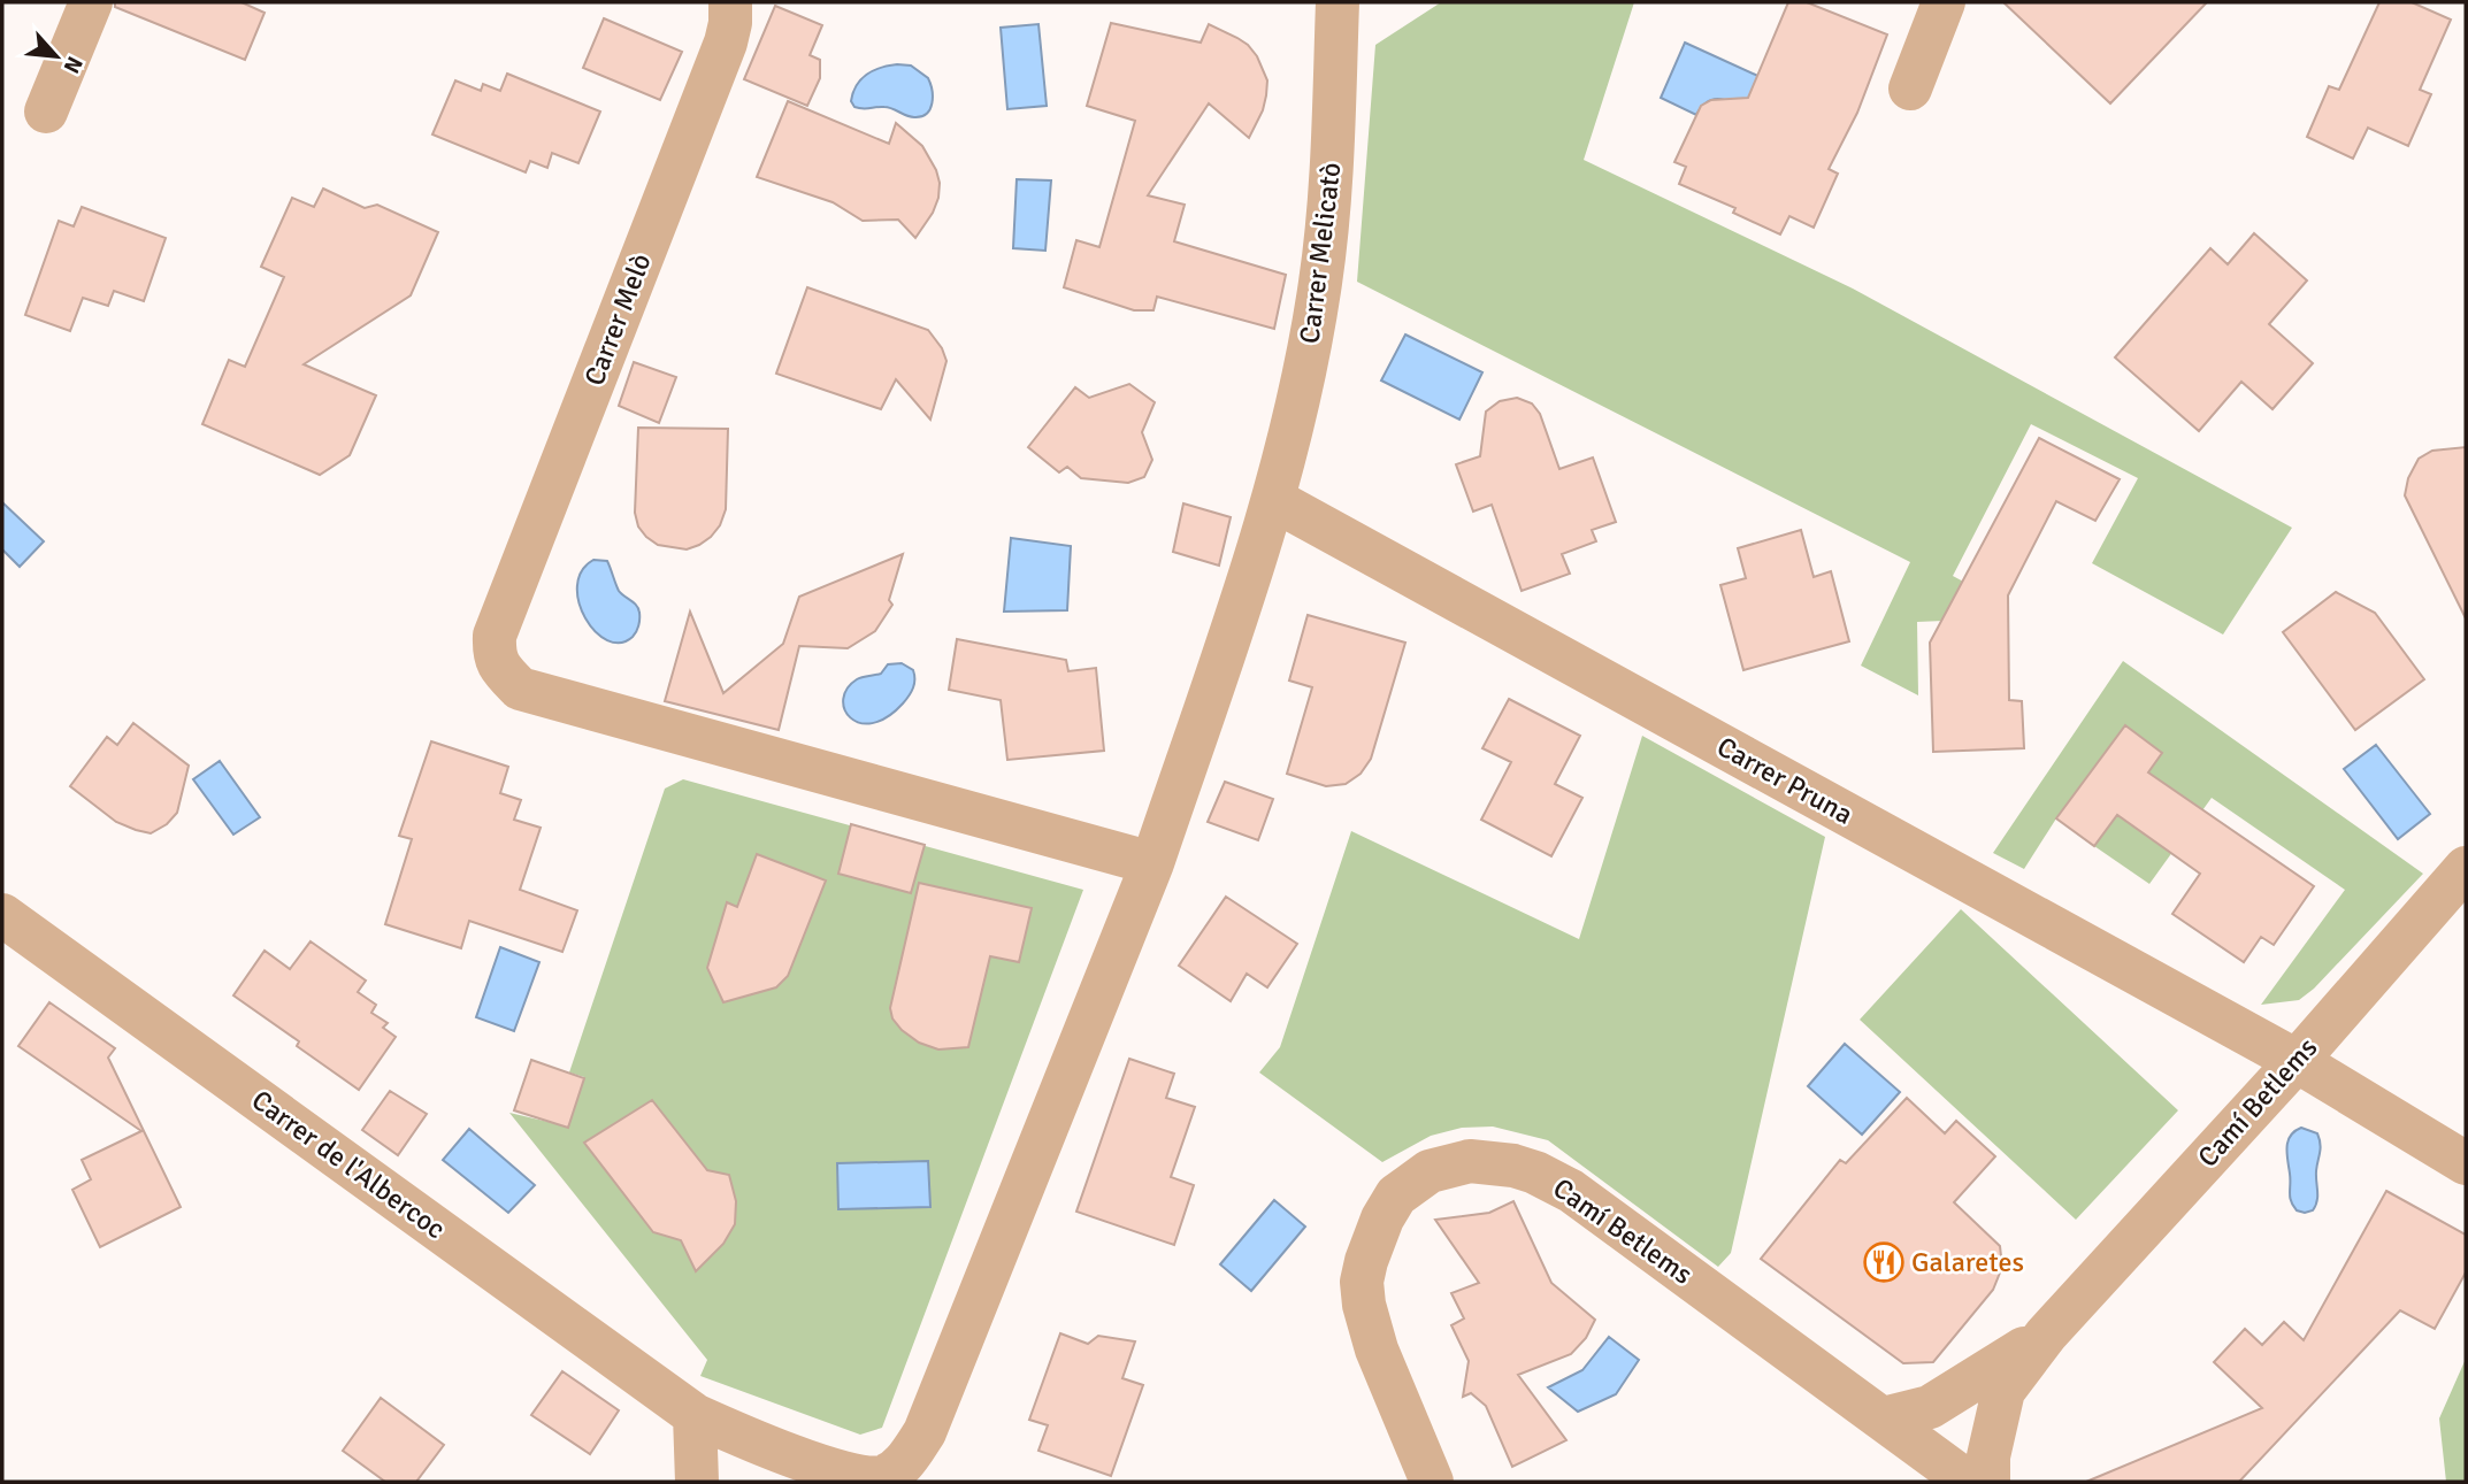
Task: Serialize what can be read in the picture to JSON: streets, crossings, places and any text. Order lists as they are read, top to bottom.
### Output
{
  "streets": {
    "street": [
      "Carrer Melicatò",
      "Carrer Melò",
      "Carrer Pruna",
      "Camí Betlems",
      "Carrer de l'Albercoc"
    ]
  },
  "crossings": [
    ["Carrer Melicatò", "Carrer Melò"],
    ["Carrer Melicatò", "Carrer Pruna"],
    ["Carrer Melicatò", "Carrer de l'Albercoc"],
    ["Carrer Melò", "Carrer de l'Albercoc"],
    ["Carrer Pruna", "Camí Betlems"]
  ],
  "places": {
    "restaurant": ["Galaretes"]
  },
  "north": "bottom right"
}
